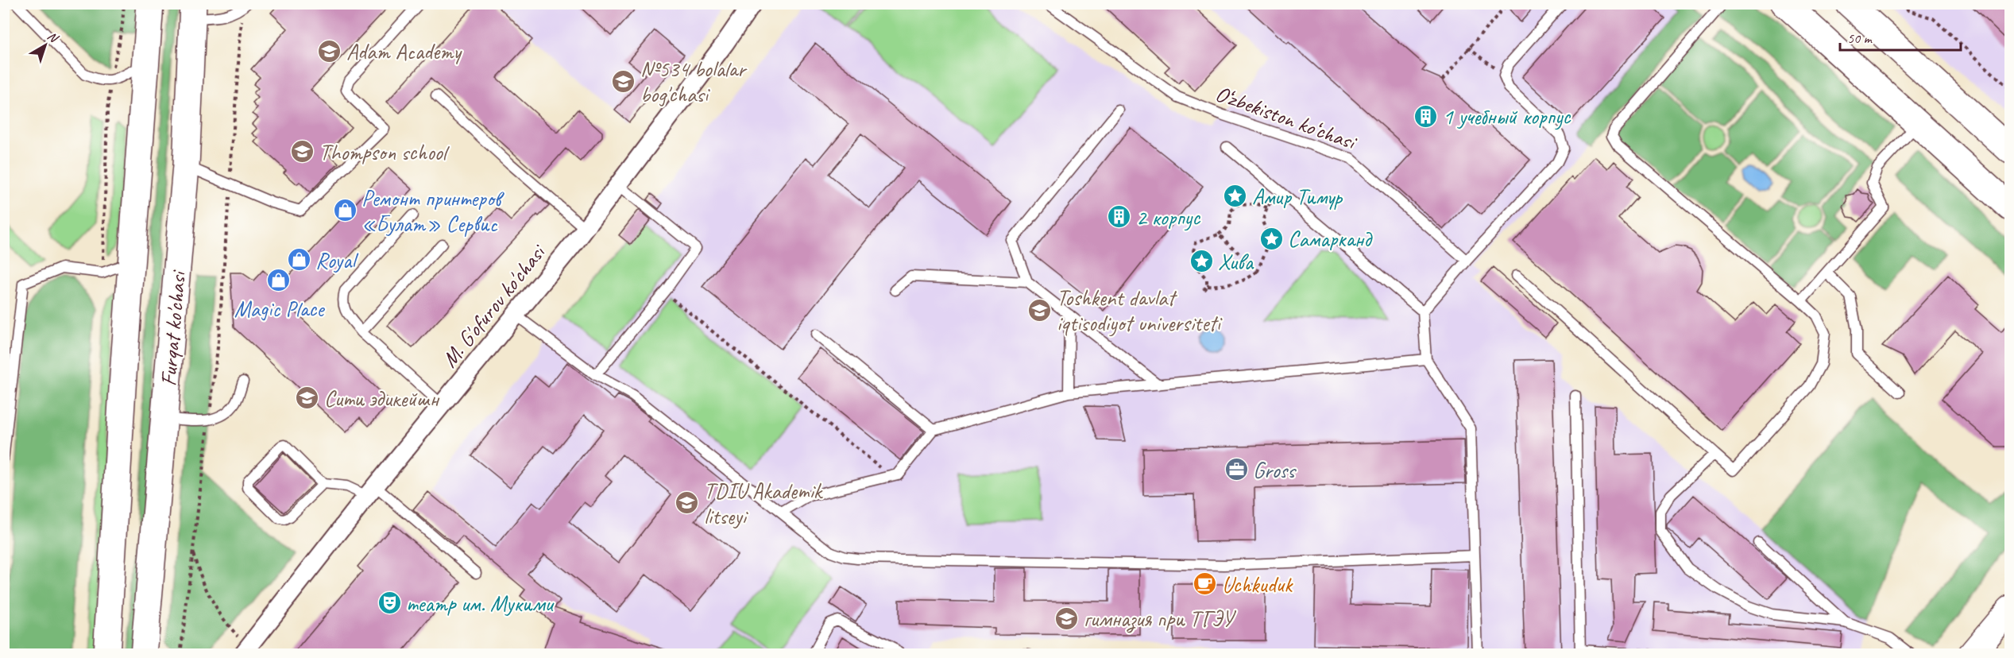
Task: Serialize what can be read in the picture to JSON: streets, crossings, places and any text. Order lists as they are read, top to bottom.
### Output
{
  "streets": {
    "main road": ["Furqat ko'chasi"],
    "street": ["M. G'ofurov ko'chasi"],
    "lane": ["O‘zbekiston ko‘chasi"]
  },
  "places": {
    "school or university": [
      "Adam Academy",
      "№534 bolalar bog'chasi",
      "Thompson school",
      "Toshkent davlat iqtisodiyot universiteti",
      "Сити эдикейшн",
      "TDIU Akademik litseyi",
      "гимназия при ТГЭУ"
    ],
    "building": ["1 учебный корпус", "2 корпус"],
    "place": ["Амир Тимур", "Самарканд", "Хива"],
    "shop": ["Ремонт принтеров «Булат» Сервис", "Royal", "Magic Place"],
    "office": ["Gross"],
    "cafe": ["Uchkuduk"],
    "theatre": ["театр им. Мукими"]
  },
  "scale_bar": "50 m",
  "north": "top right"
}
